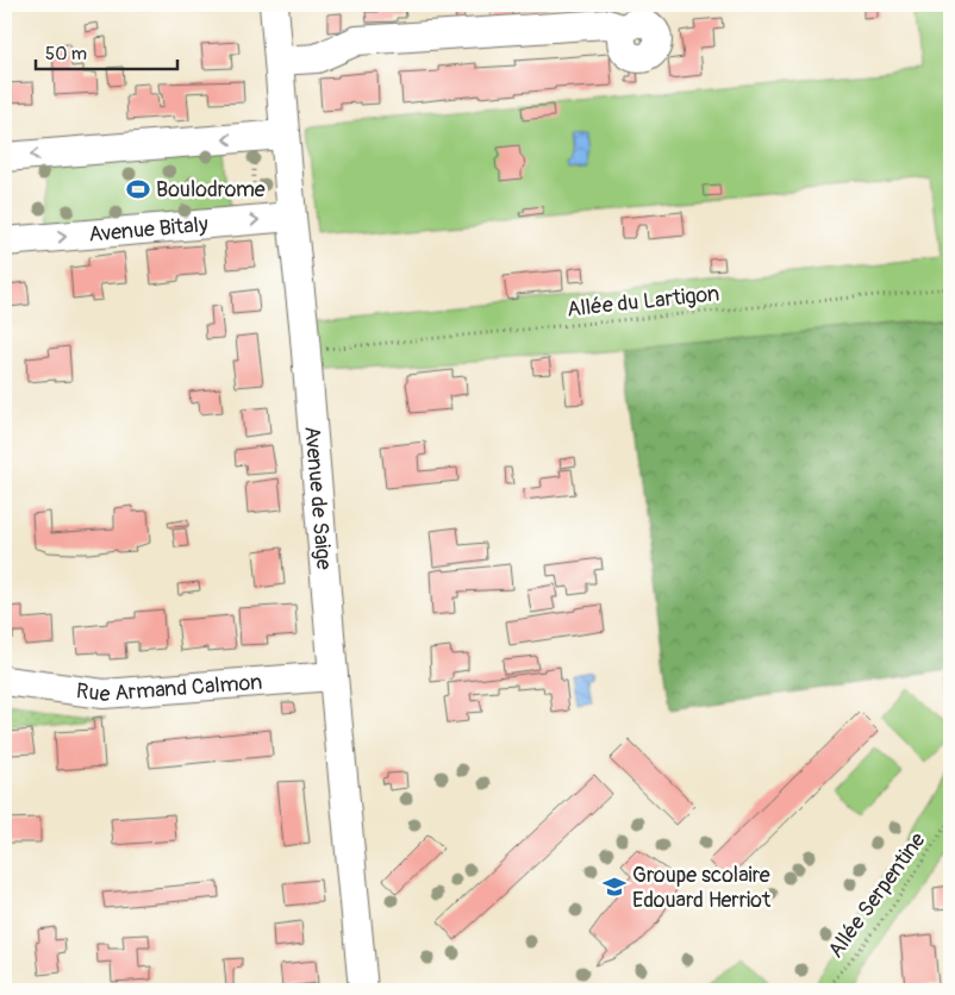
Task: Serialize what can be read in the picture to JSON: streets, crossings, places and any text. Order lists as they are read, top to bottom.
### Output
{
  "streets": {
    "street": ["Avenue Bitaly", "Avenue de Saige", "Rue Armand Calmon"],
    "path": ["Allée du Lartigon", "Allée Serpentine"]
  },
  "crossings": [
    ["Avenue Bitaly", "Avenue de Saige"],
    ["Avenue de Saige", "Rue Armand Calmon"]
  ],
  "places": {
    "sports": ["Boulodrome"],
    "school or university": ["Groupe scolaire Edouard Herriot"]
  },
  "scale_bar": "50 m"
}
